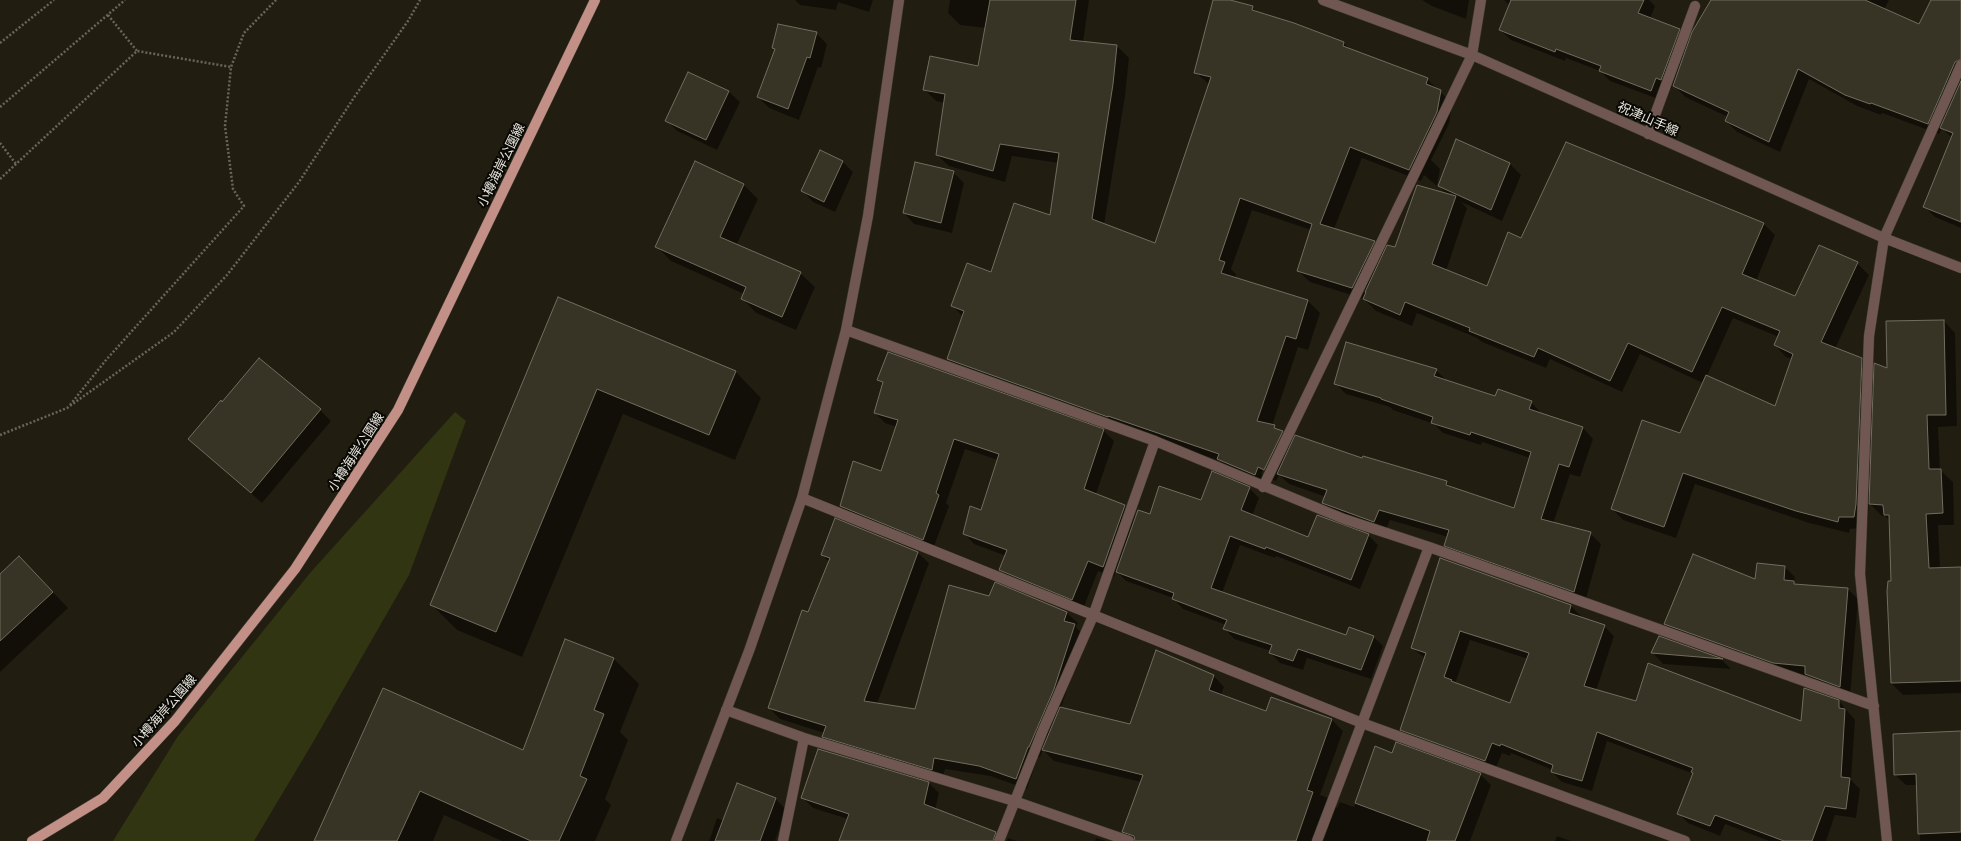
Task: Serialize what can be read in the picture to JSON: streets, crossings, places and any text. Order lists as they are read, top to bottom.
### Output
{
  "streets": {
    "main road": ["小樽海岸公園線"],
    "street": ["祝津山手線"]
  }
}
